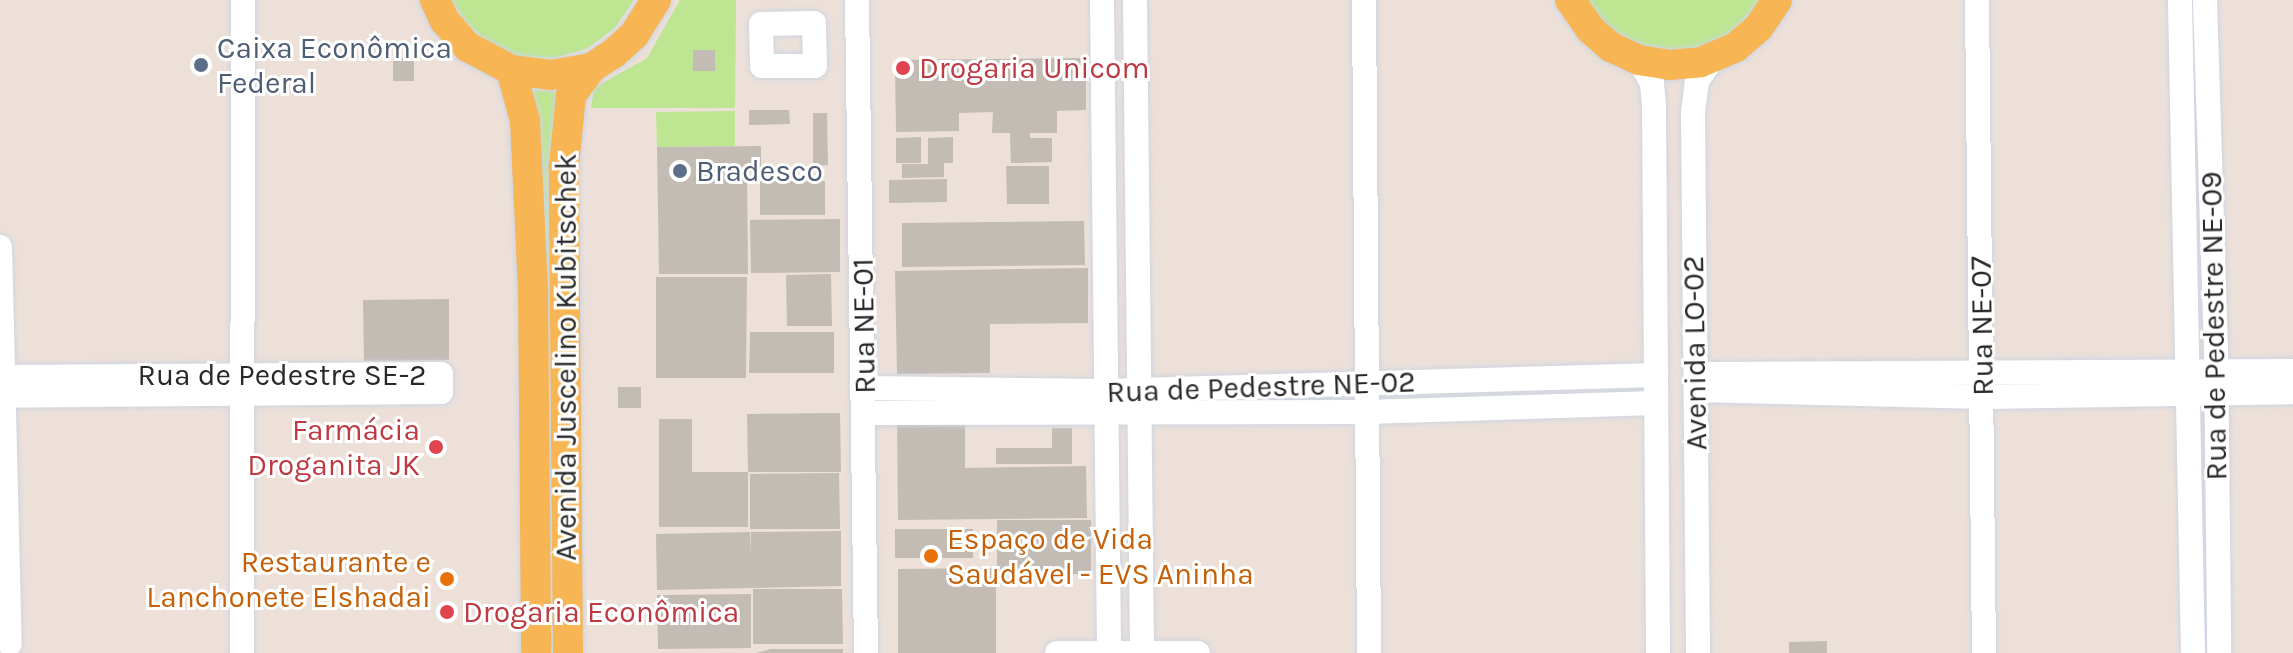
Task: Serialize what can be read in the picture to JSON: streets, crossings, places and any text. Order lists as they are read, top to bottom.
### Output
{
  "streets": {
    "main road": ["Avenida Juscelino Kubitschek"],
    "street": [
      "Rua NE-01",
      "Rua NE-07",
      "Rua de Pedestre NE-09",
      "Avenida LO-02",
      "Rua de Pedestre SE-2",
      "Rua de Pedestre NE-02"
    ]
  },
  "crossings": [
    ["Rua NE-01", "Rua de Pedestre NE-02"],
    ["Avenida LO-02", "Rua de Pedestre NE-02"]
  ],
  "places": [
    "Caixa Econômica Federal",
    "Drogaria Unicom",
    "Bradesco",
    "Farmácia Droganita JK",
    "Espaço de Vida Saudável - EVS Aninha",
    "Restaurante e Lanchonete Elshadai",
    "Drogaria Econômica"
  ]
}
